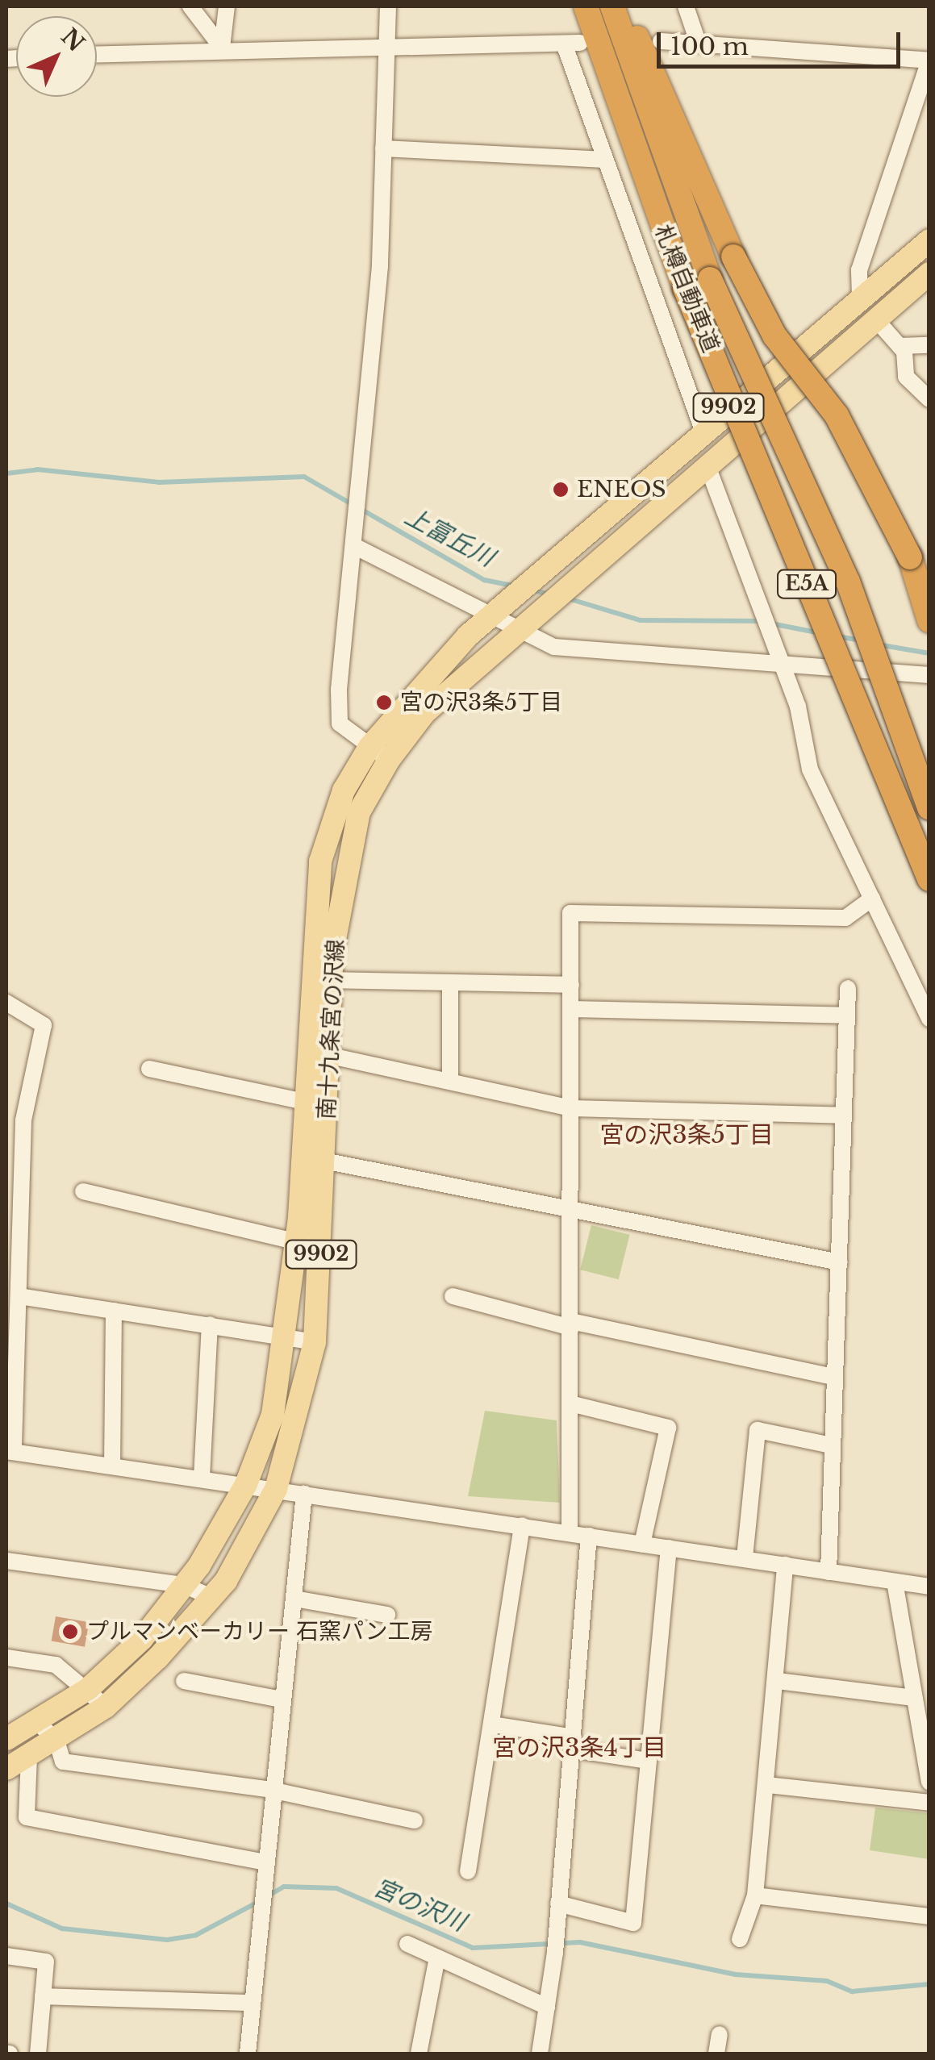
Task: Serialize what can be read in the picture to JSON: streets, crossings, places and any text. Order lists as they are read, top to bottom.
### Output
{
  "streets": {
    "highway": ["札樽自動車道", "E5A"],
    "main road": ["9902", "南十九条宮の沢線"]
  },
  "districts": ["宮の沢3条5丁目", "宮の沢3条4丁目"],
  "water": ["上富丘川", "宮の沢川"],
  "places": ["ENEOS", "宮の沢3条5丁目", "プルマンベーカリー 石窯パン工房"],
  "scale_bar": "100 m",
  "north": "top right"
}
